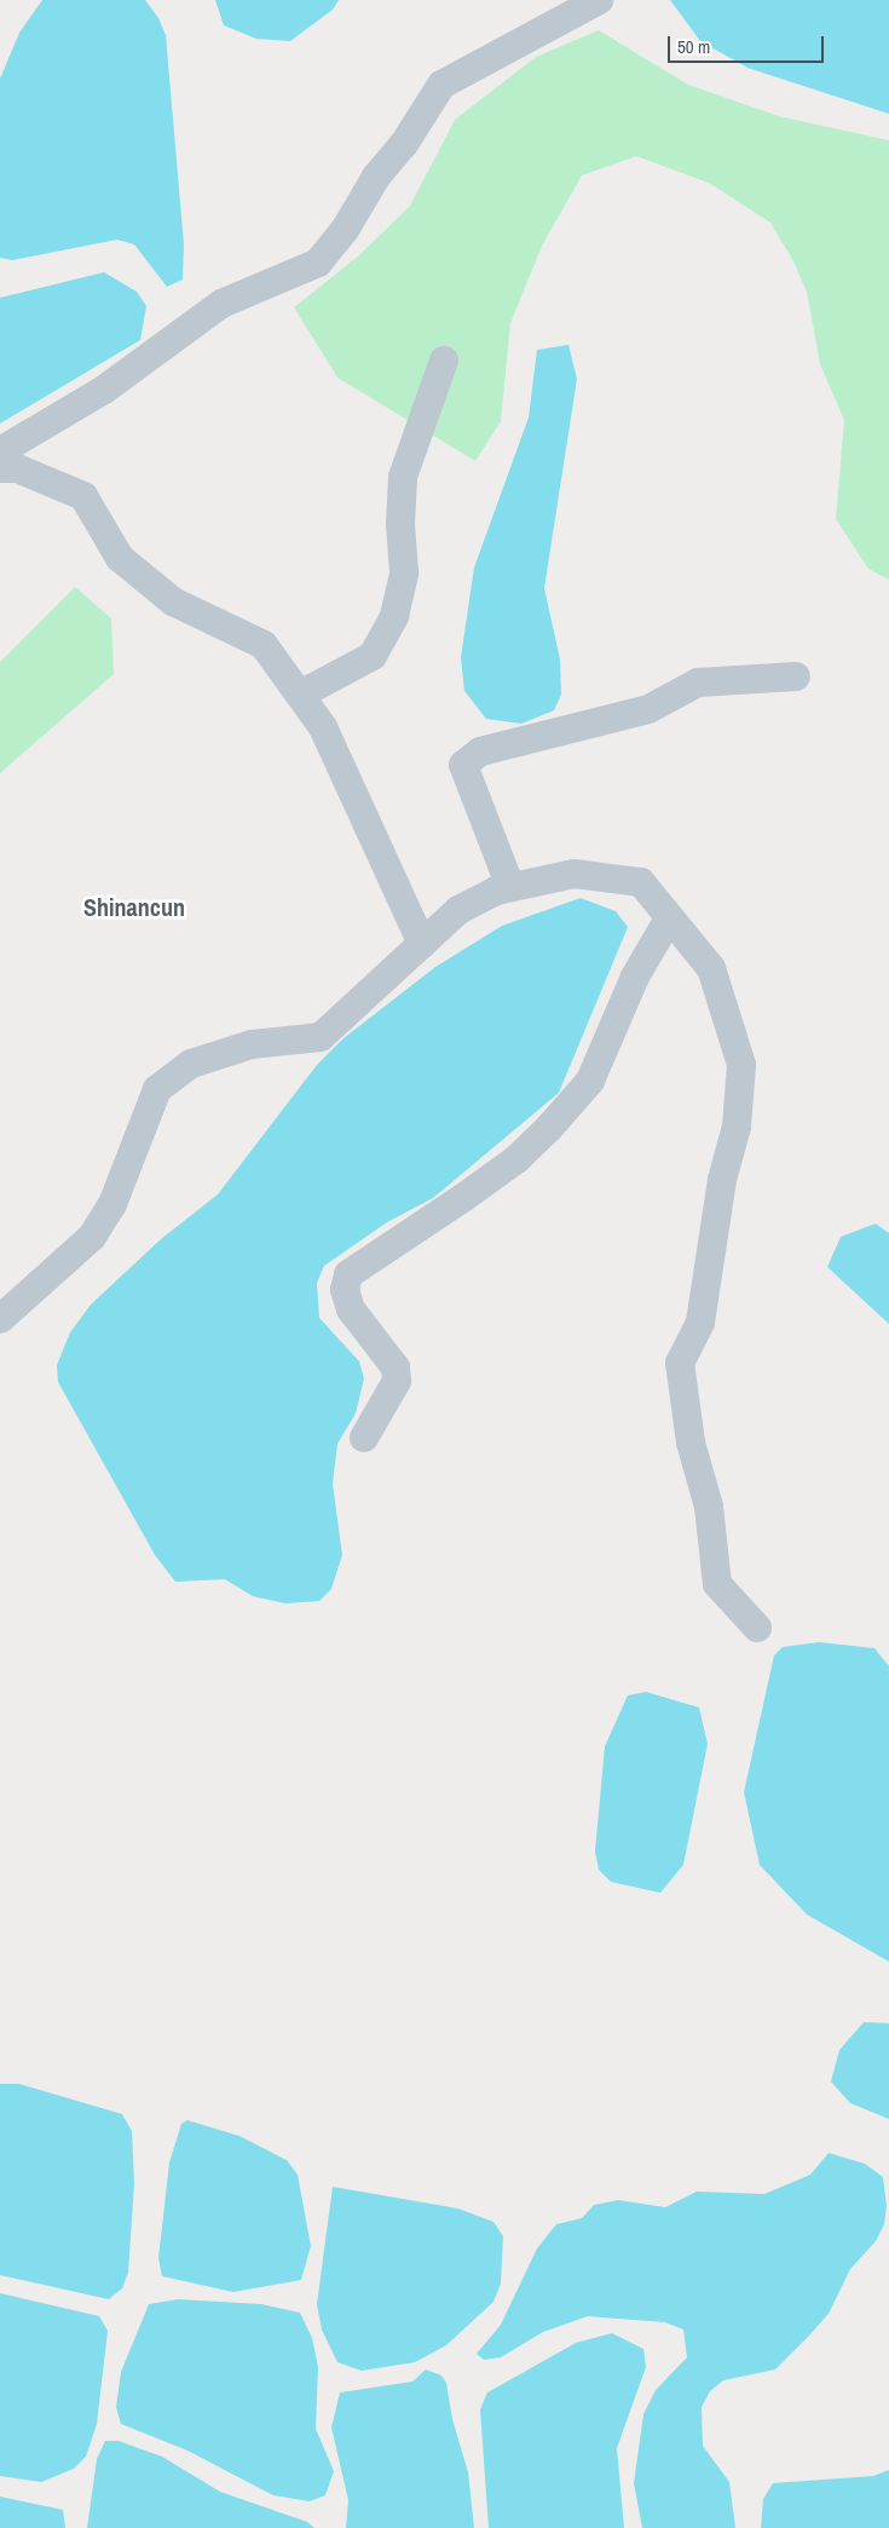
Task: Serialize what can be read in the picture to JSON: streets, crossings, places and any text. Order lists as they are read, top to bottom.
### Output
{
  "districts": ["Shinancun"],
  "scale_bar": "50 m"
}
